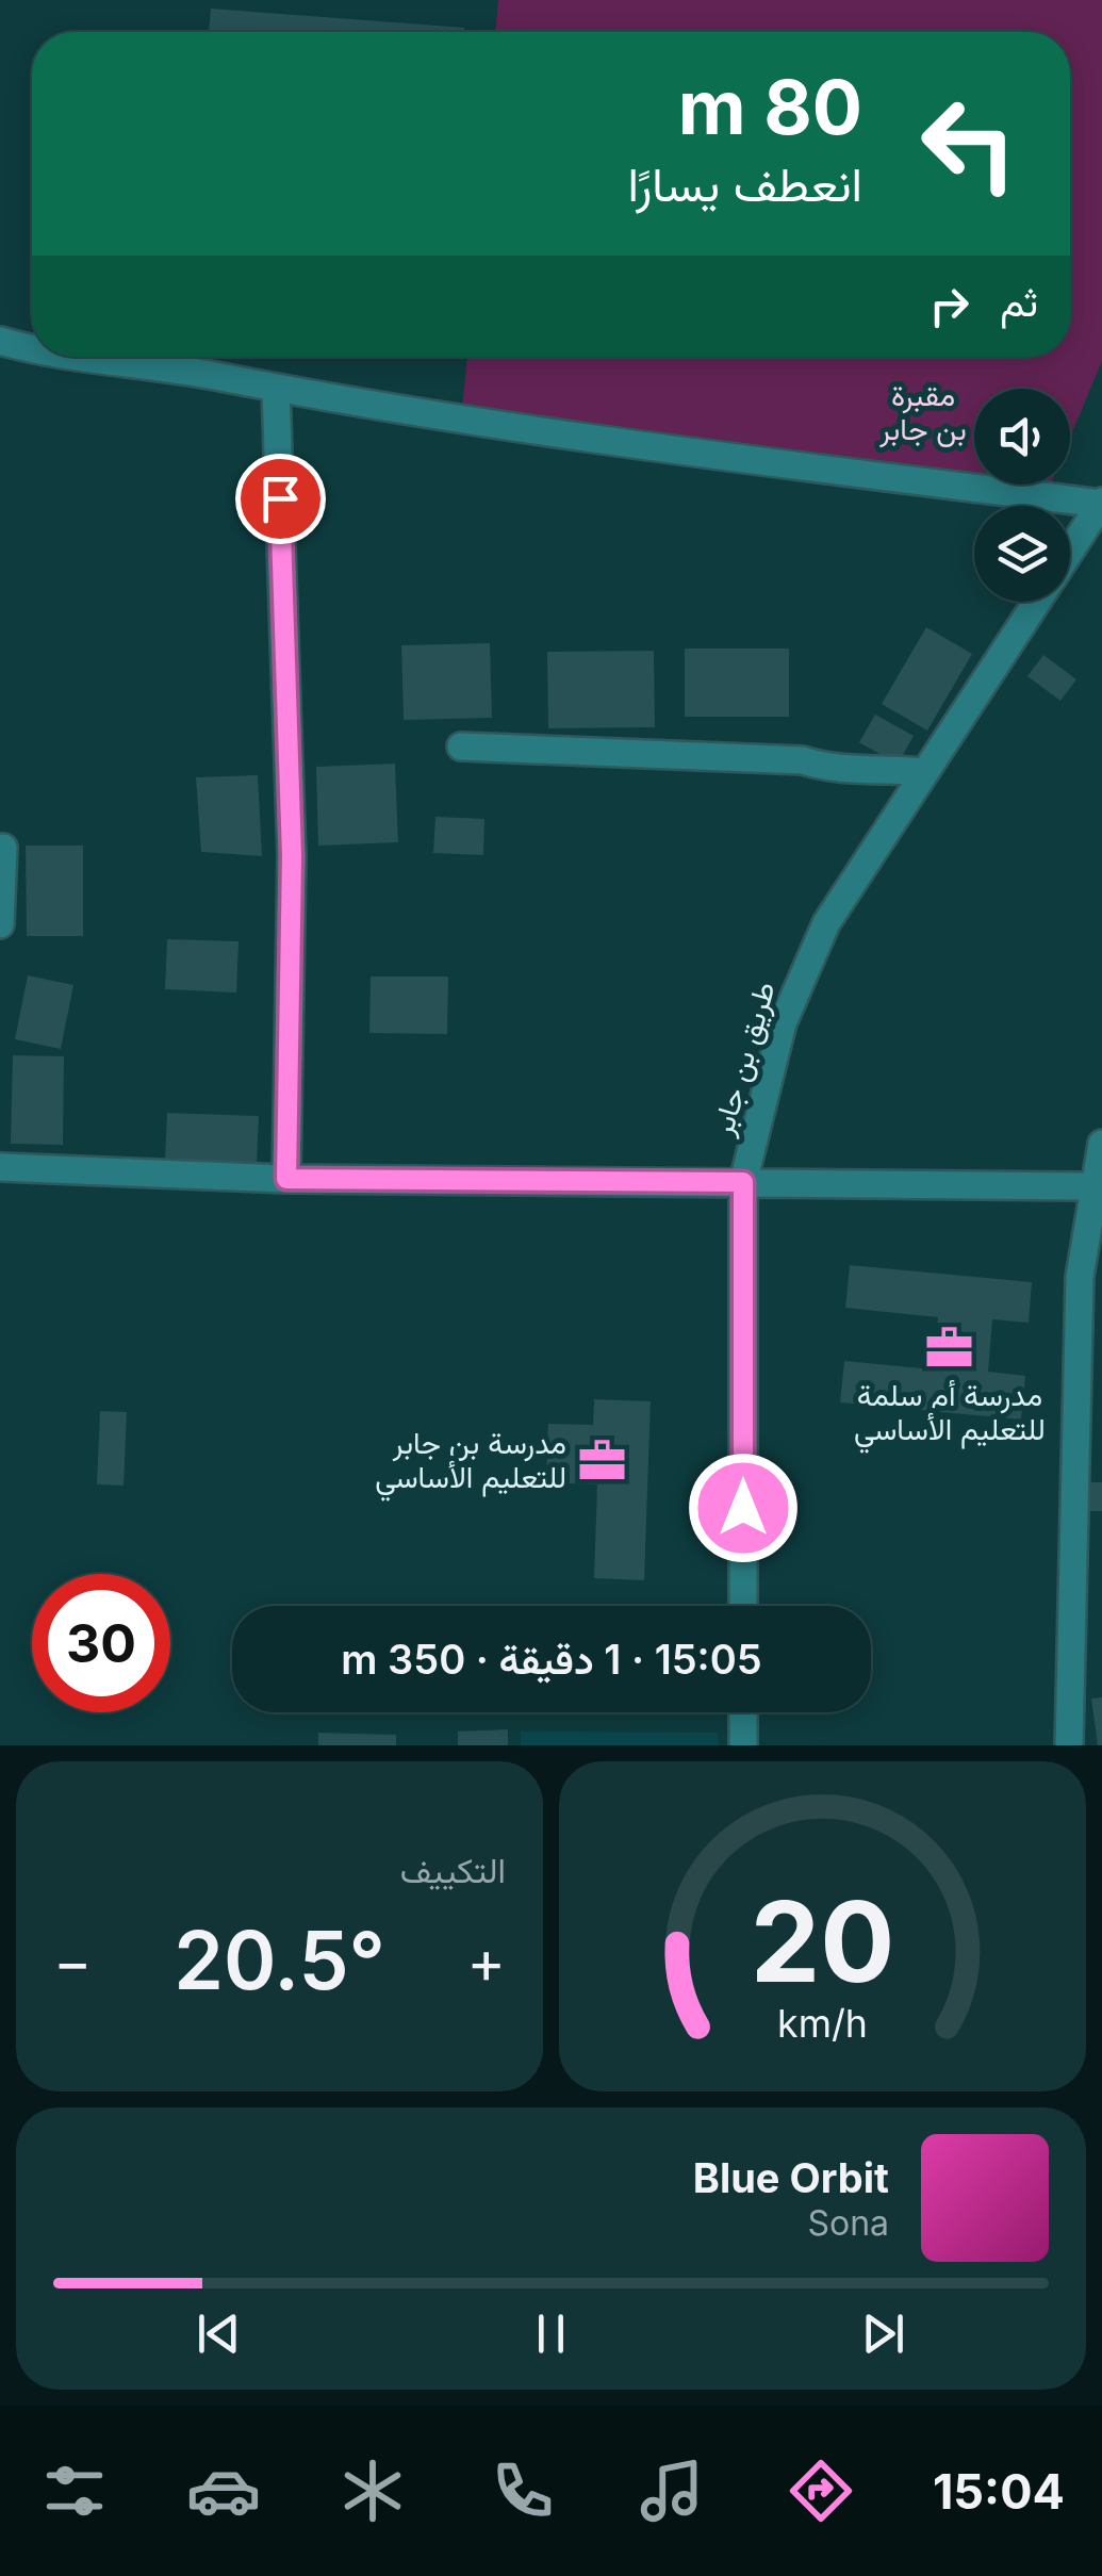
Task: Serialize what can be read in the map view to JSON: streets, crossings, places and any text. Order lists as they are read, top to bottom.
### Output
{
  "streets": {
    "street": ["طريق بن جابر"]
  },
  "parks": ["مقبرة بن جابر"],
  "places": {
    "office": ["مدرسة أم سلمة للتعليم الأساسي", "مدرسة بن جابر للتعليم الأساسي"]
  },
  "page": {
    "turn": ["80 m", "انعطف يسارًا"],
    "then": "ثم",
    "limit": "30",
    "trip": "15:05 · 1 دقيقة · 350 m",
    "tile": "التكييف",
    "heat": ["−", "20.5°", "+"],
    "song": ["Blue Orbit", "Sona"],
    "tabs": "15:04",
    "gauge": ["20", "km/h"]
  }
}
